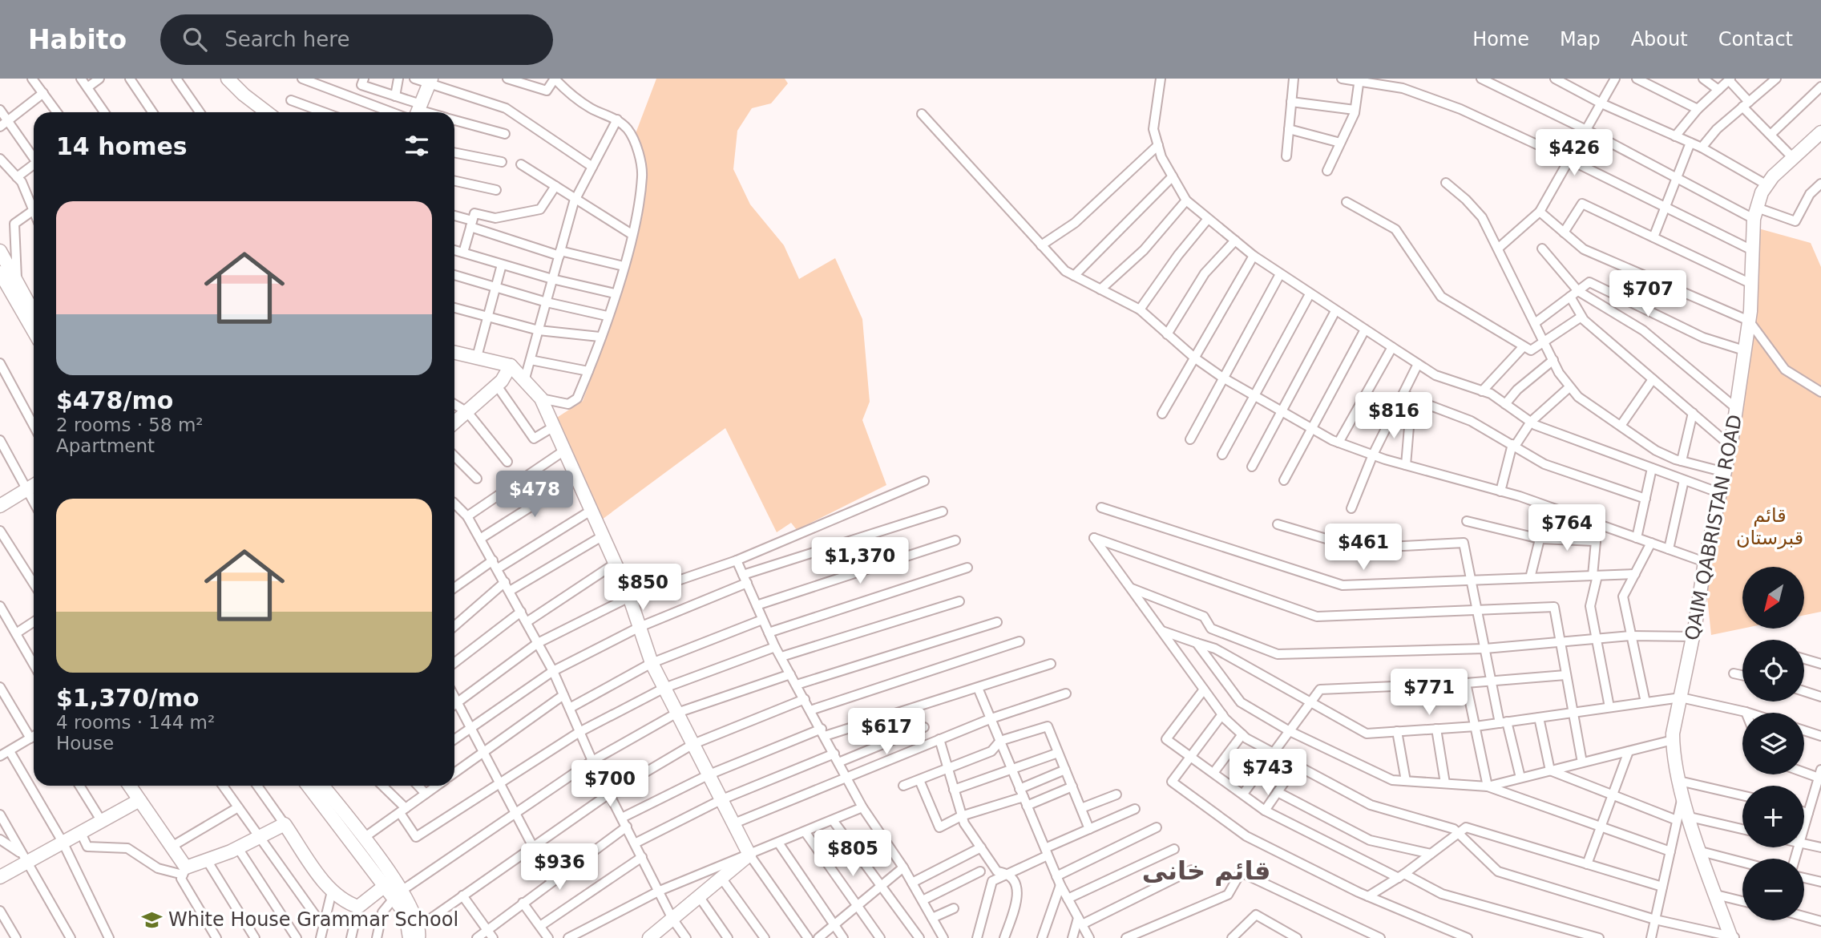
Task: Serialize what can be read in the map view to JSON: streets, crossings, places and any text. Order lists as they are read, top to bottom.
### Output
{
  "streets": {
    "street": ["QAIM QABRISTAN ROAD"]
  },
  "districts": ["قائم خانى"],
  "parks": ["قائم قبرستان"],
  "places": {
    "school or university": ["White House Grammar School"]
  },
  "north": "bottom left",
  "page": {
    "header": "Habito",
    "search": "Search here",
    "nav": [
      "Home",
      "Map",
      "About",
      "Contact"
    ],
    "heading": "14 homes",
    "price": [
      "$426",
      "$707",
      "$816",
      "$478",
      "$764",
      "$461",
      "$1,370",
      "$850",
      "$771",
      "$617",
      "$743",
      "$700",
      "$805",
      "$936"
    ],
    "list": [
      {
        "name": "$478/mo",
        "note": "2 rooms · 58 m² · Apartment"
      },
      {
        "name": "$1,370/mo",
        "note": "4 rooms · 144 m² · House"
      }
    ],
    "map_buttons": ["+", "−"]
  }
}
